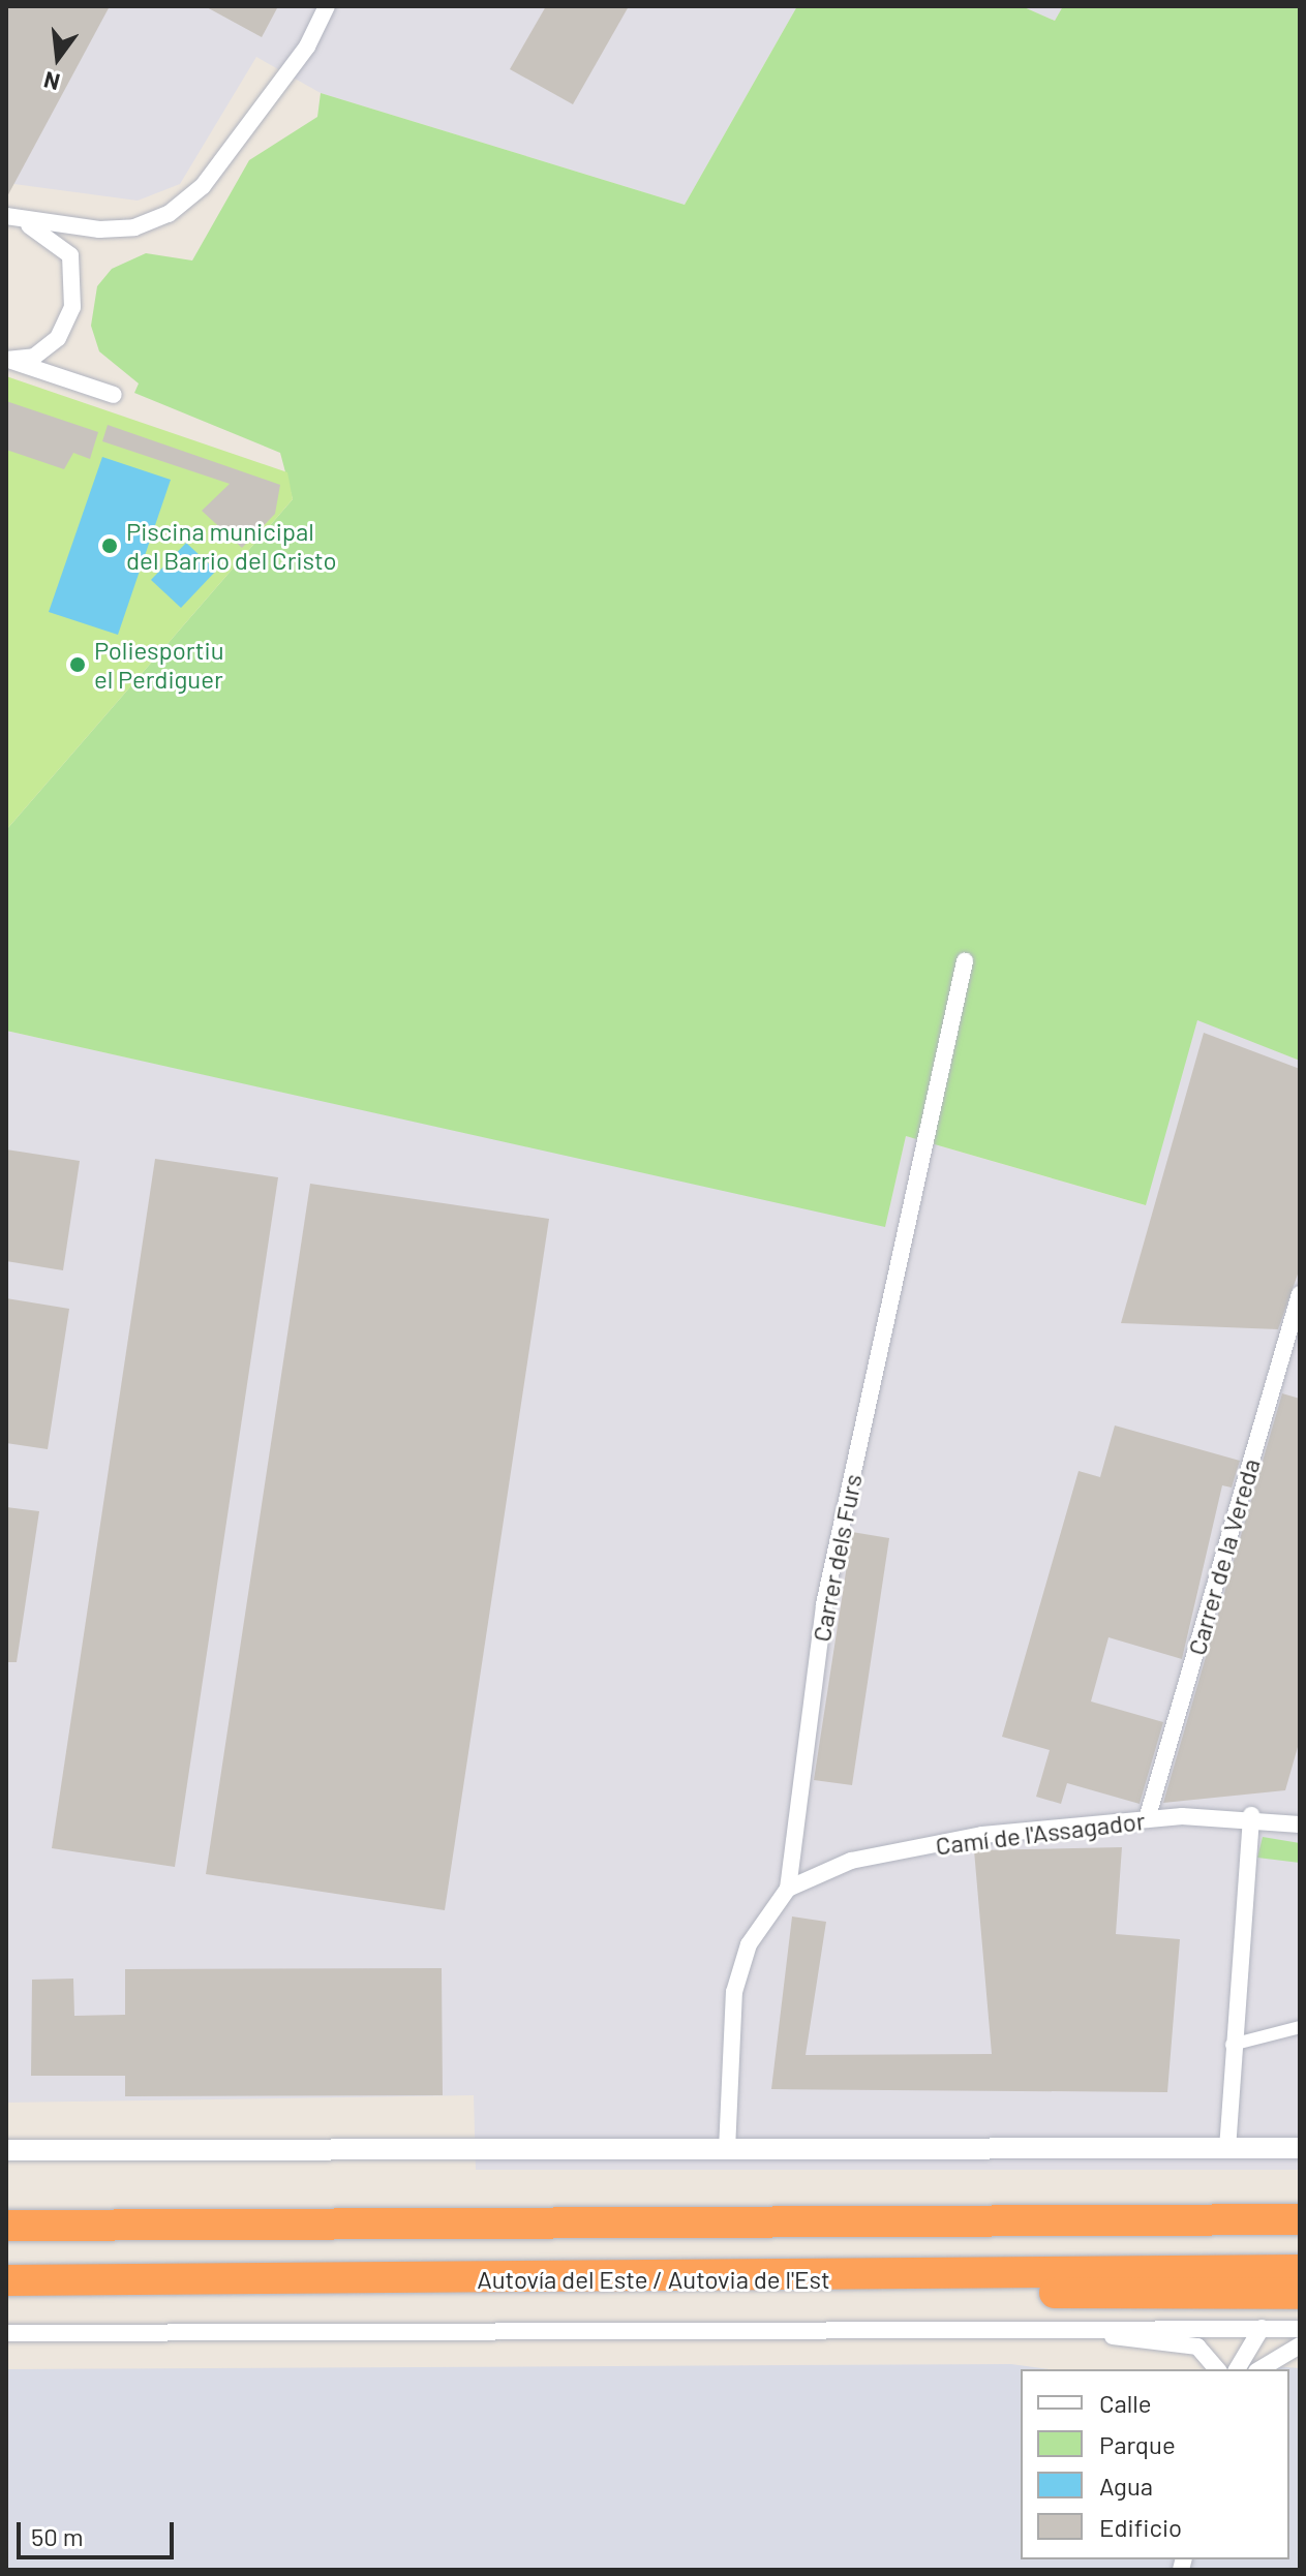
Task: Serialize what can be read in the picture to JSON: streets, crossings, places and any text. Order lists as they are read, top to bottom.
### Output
{
  "streets": {
    "highway": ["Autovía del Este / Autovia de l'Est"],
    "street": ["Carrer de la Vereda", "Carrer dels Furs", "Camí de l'Assagador"]
  },
  "crossings": [
    ["Carrer de la Vereda", "Camí de l'Assagador"],
    ["Carrer dels Furs", "Camí de l'Assagador"]
  ],
  "places": ["Piscina municipal del Barrio del Cristo", "Poliesportiu el Perdiguer"],
  "legend": [
    "Calle",
    "Parque",
    "Agua",
    "Edificio"
  ],
  "scale_bar": "50 m",
  "north": "bottom"
}
